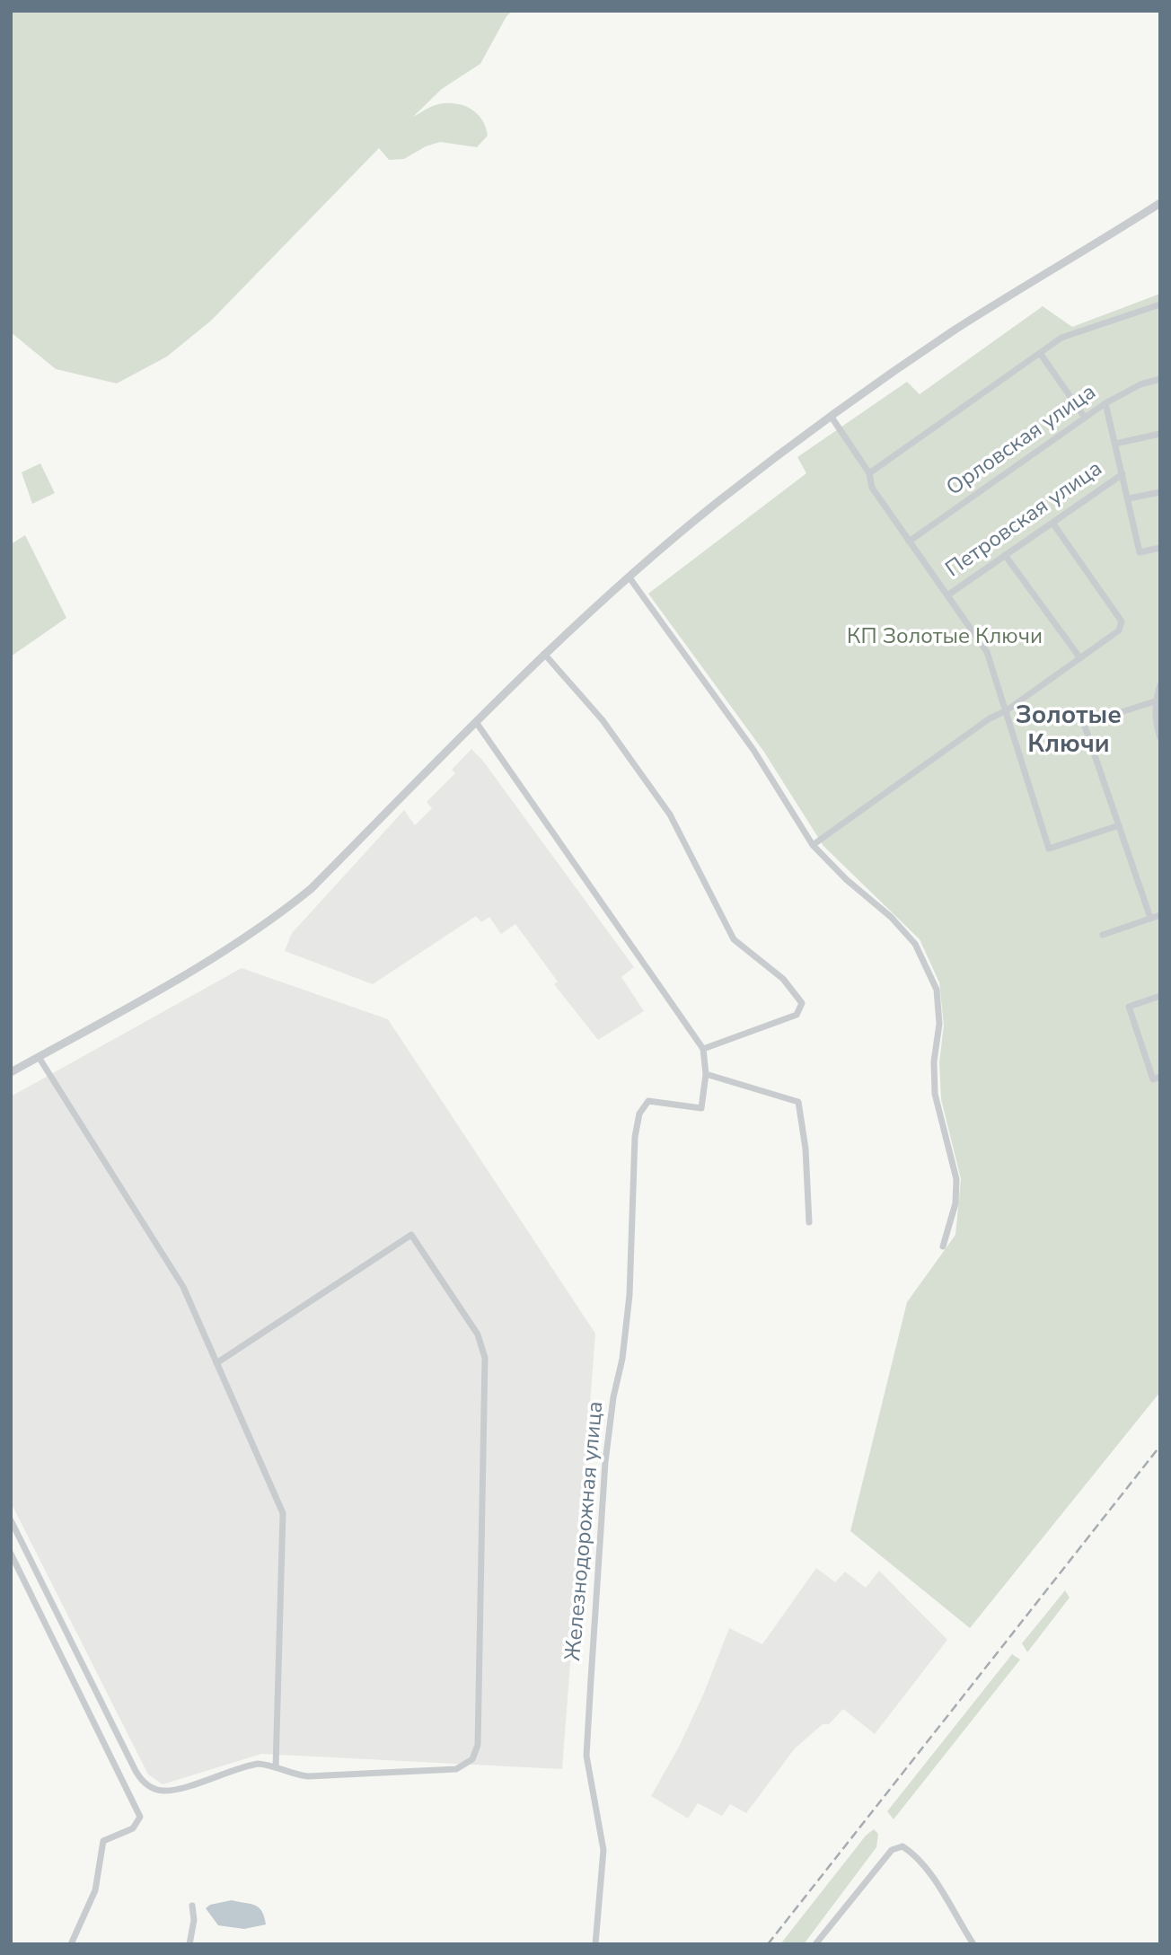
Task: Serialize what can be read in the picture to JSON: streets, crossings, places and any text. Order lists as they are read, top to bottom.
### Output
{
  "streets": {
    "street": ["Орловская улица", "Петровская улица", "Железнодорожная улица"]
  },
  "districts": ["Золотые Ключи"],
  "parks": ["КП Золотые Ключи"]
}
